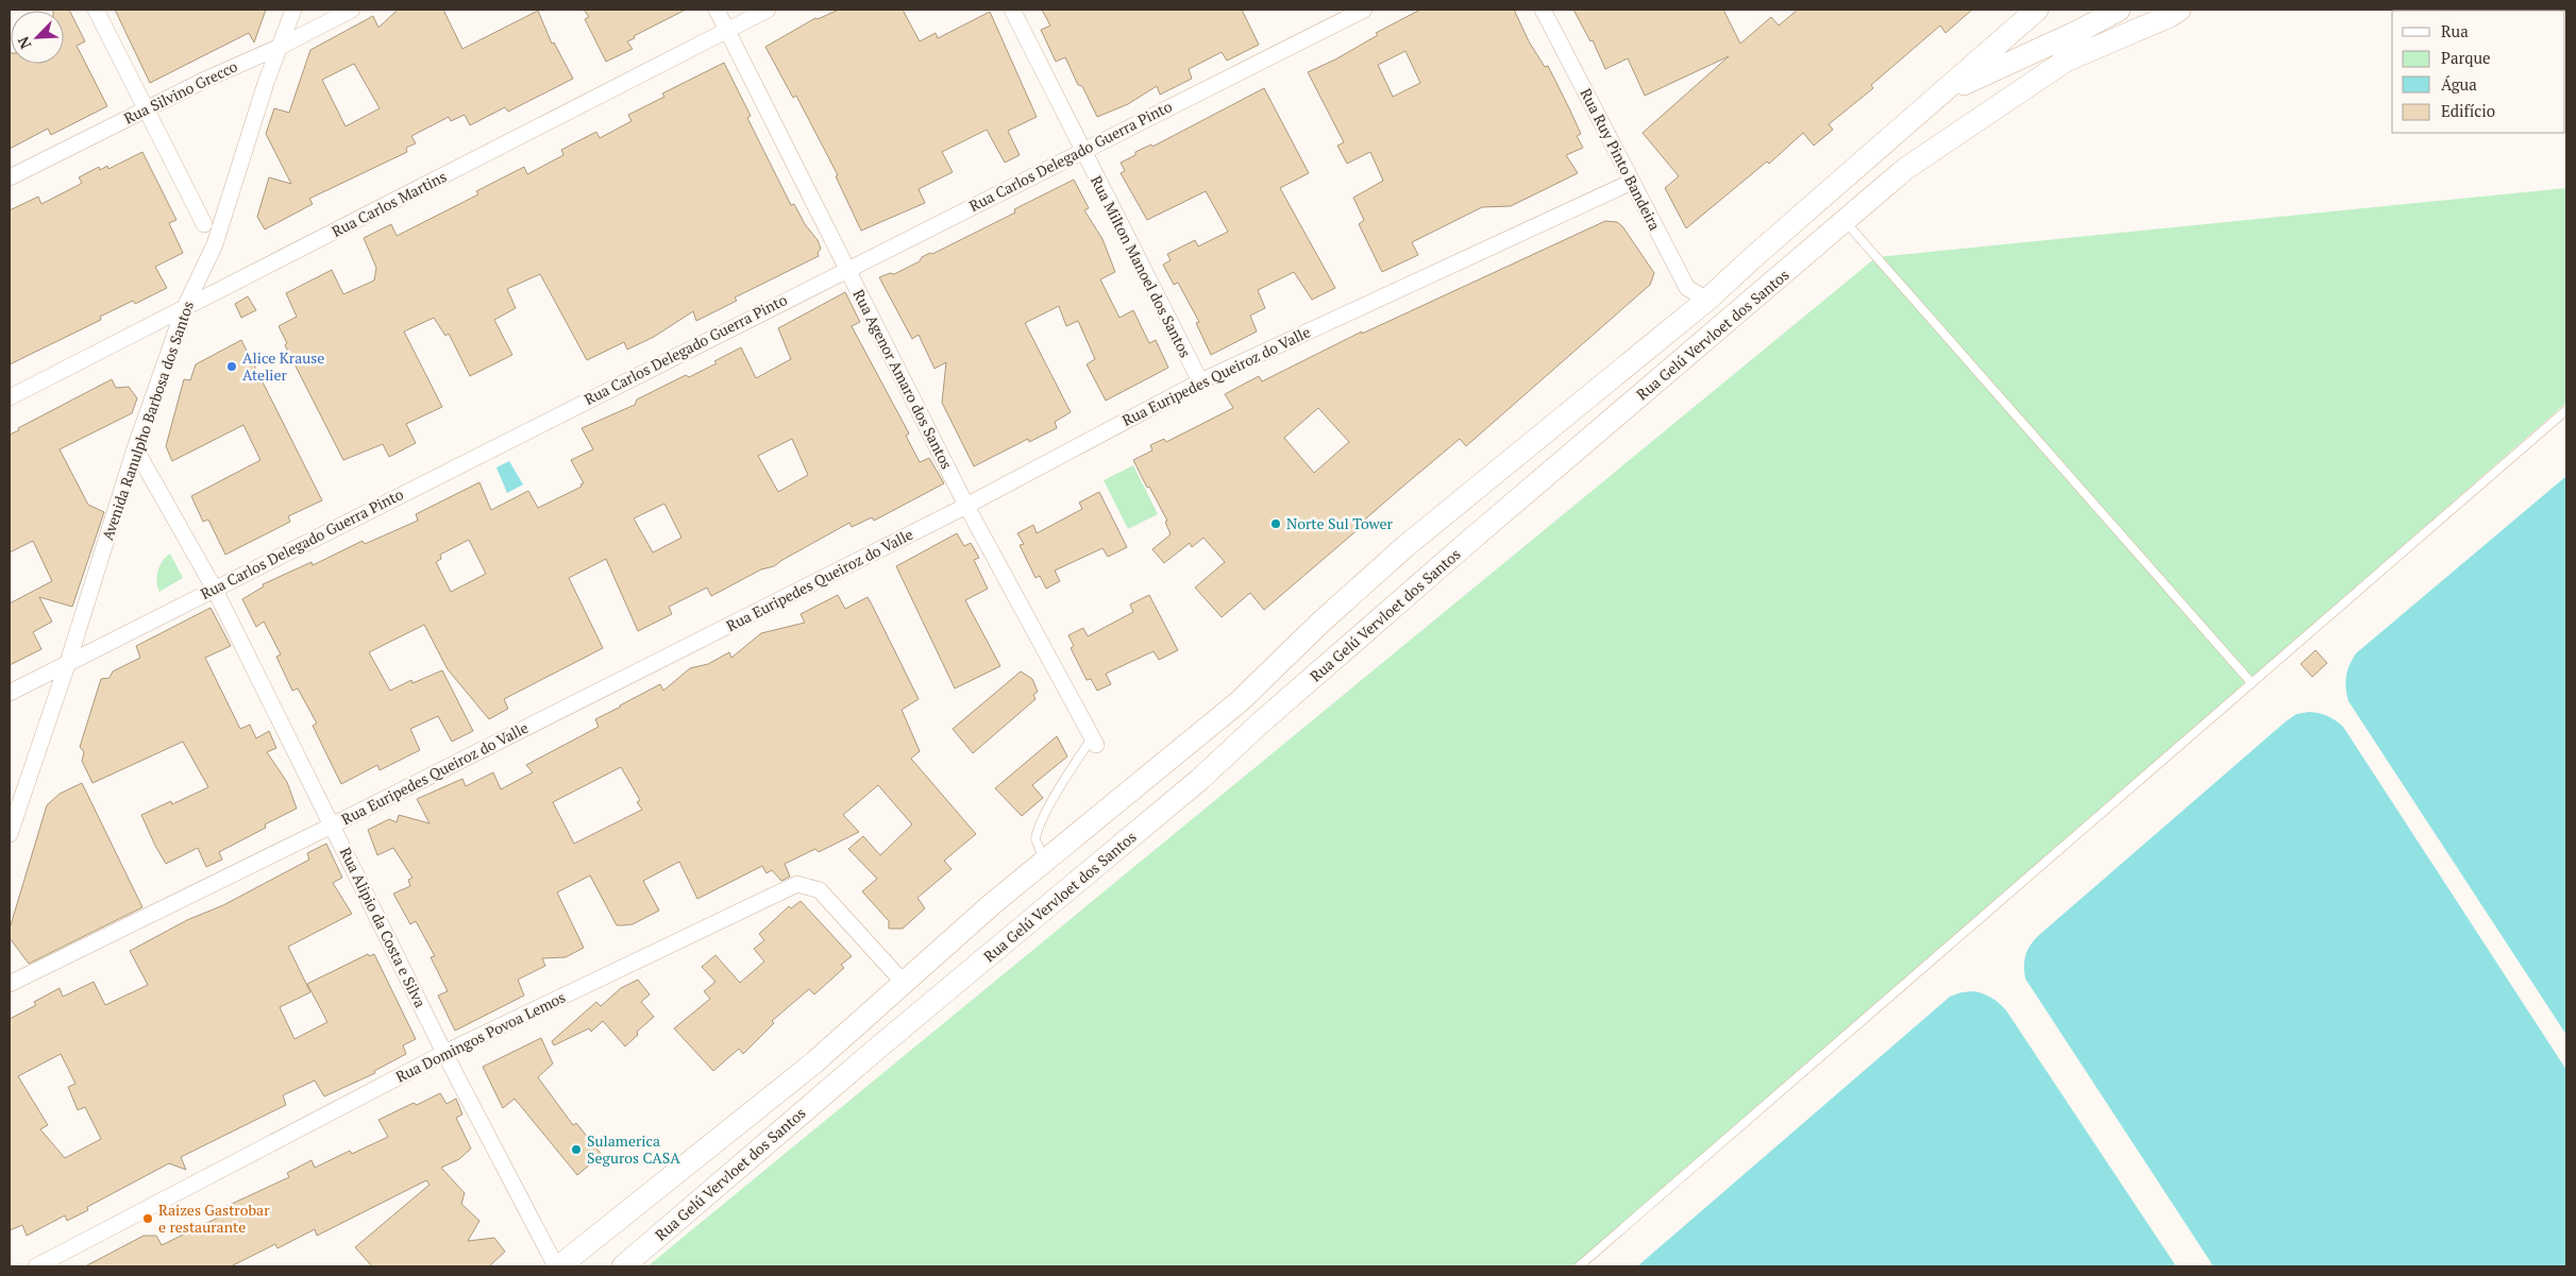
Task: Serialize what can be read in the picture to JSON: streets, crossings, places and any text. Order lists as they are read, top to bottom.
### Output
{
  "streets": {
    "main road": ["Rua Gelú Vervloet dos Santos"],
    "street": [
      "Rua Silvino Grecco",
      "Rua Carlos Delegado Guerra Pinto",
      "Rua Ruy Pinto Bandeira",
      "Rua Carlos Martins",
      "Rua Milton Manoel dos Santos",
      "Rua Euripedes Queiroz do Valle",
      "Rua Agenor Amaro dos Santos",
      "Avenida Ranulpho Barbosa dos Santos",
      "Rua Alipio da Costa e Silva",
      "Rua Domingos Povoa Lemos"
    ]
  },
  "crossings": [
    ["Rua Silvino Grecco", "Avenida Ranulpho Barbosa dos Santos"],
    ["Rua Carlos Delegado Guerra Pinto", "Rua Milton Manoel dos Santos"],
    ["Rua Carlos Delegado Guerra Pinto", "Rua Agenor Amaro dos Santos"],
    ["Rua Carlos Delegado Guerra Pinto", "Avenida Ranulpho Barbosa dos Santos"],
    ["Rua Carlos Delegado Guerra Pinto", "Rua Alipio da Costa e Silva"],
    ["Rua Ruy Pinto Bandeira", "Rua Gelú Vervloet dos Santos"],
    ["Rua Ruy Pinto Bandeira", "Rua Euripedes Queiroz do Valle"],
    ["Rua Carlos Martins", "Rua Agenor Amaro dos Santos"],
    ["Rua Carlos Martins", "Avenida Ranulpho Barbosa dos Santos"],
    ["Rua Milton Manoel dos Santos", "Rua Euripedes Queiroz do Valle"],
    ["Rua Gelú Vervloet dos Santos", "Rua Alipio da Costa e Silva"],
    ["Rua Gelú Vervloet dos Santos", "Rua Domingos Povoa Lemos"],
    ["Rua Euripedes Queiroz do Valle", "Rua Agenor Amaro dos Santos"],
    ["Rua Euripedes Queiroz do Valle", "Rua Alipio da Costa e Silva"],
    ["Avenida Ranulpho Barbosa dos Santos", "Rua Alipio da Costa e Silva"],
    ["Rua Alipio da Costa e Silva", "Rua Domingos Povoa Lemos"]
  ],
  "places": [
    "Alice Krause Atelier",
    "Norte Sul Tower",
    "Sulamerica Seguros CASA",
    "Raizes Gastrobar e restaurante"
  ],
  "legend": [
    "Rua",
    "Parque",
    "Água",
    "Edifício"
  ],
  "north": "bottom left"
}
